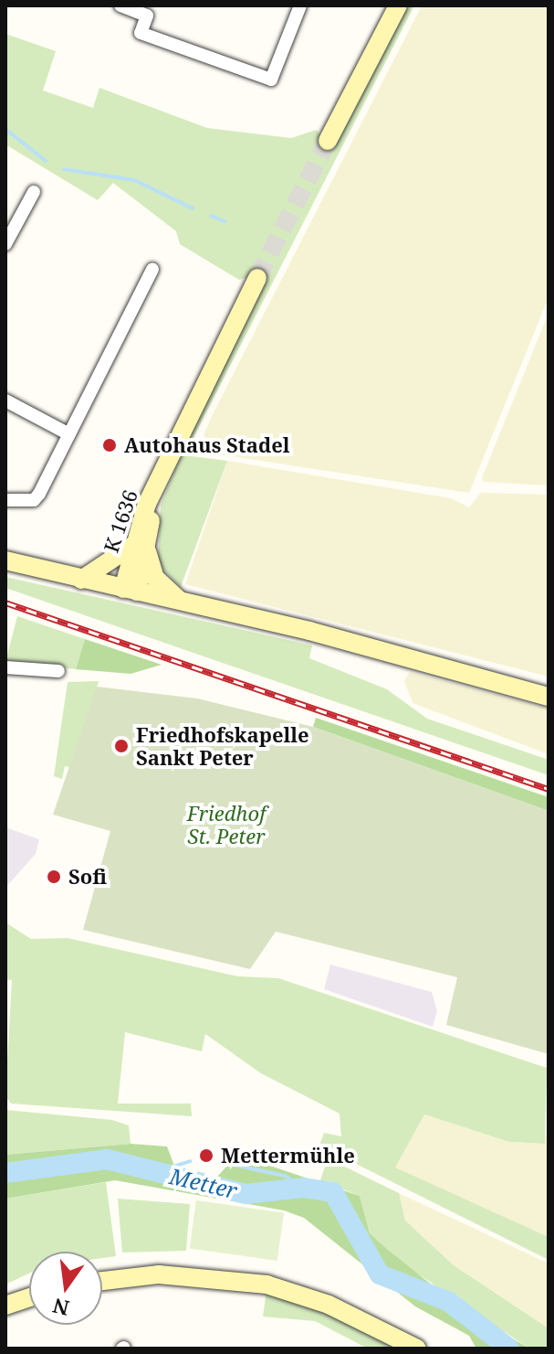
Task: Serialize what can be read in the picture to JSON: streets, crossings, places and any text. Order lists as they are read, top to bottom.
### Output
{
  "streets": {
    "main road": ["K 1636"]
  },
  "water": ["Metter"],
  "parks": ["Friedhof St. Peter"],
  "places": [
    "Autohaus Stadel",
    "Friedhofskapelle Sankt Peter",
    "Sofi",
    "Mettermühle"
  ],
  "north": "bottom"
}
